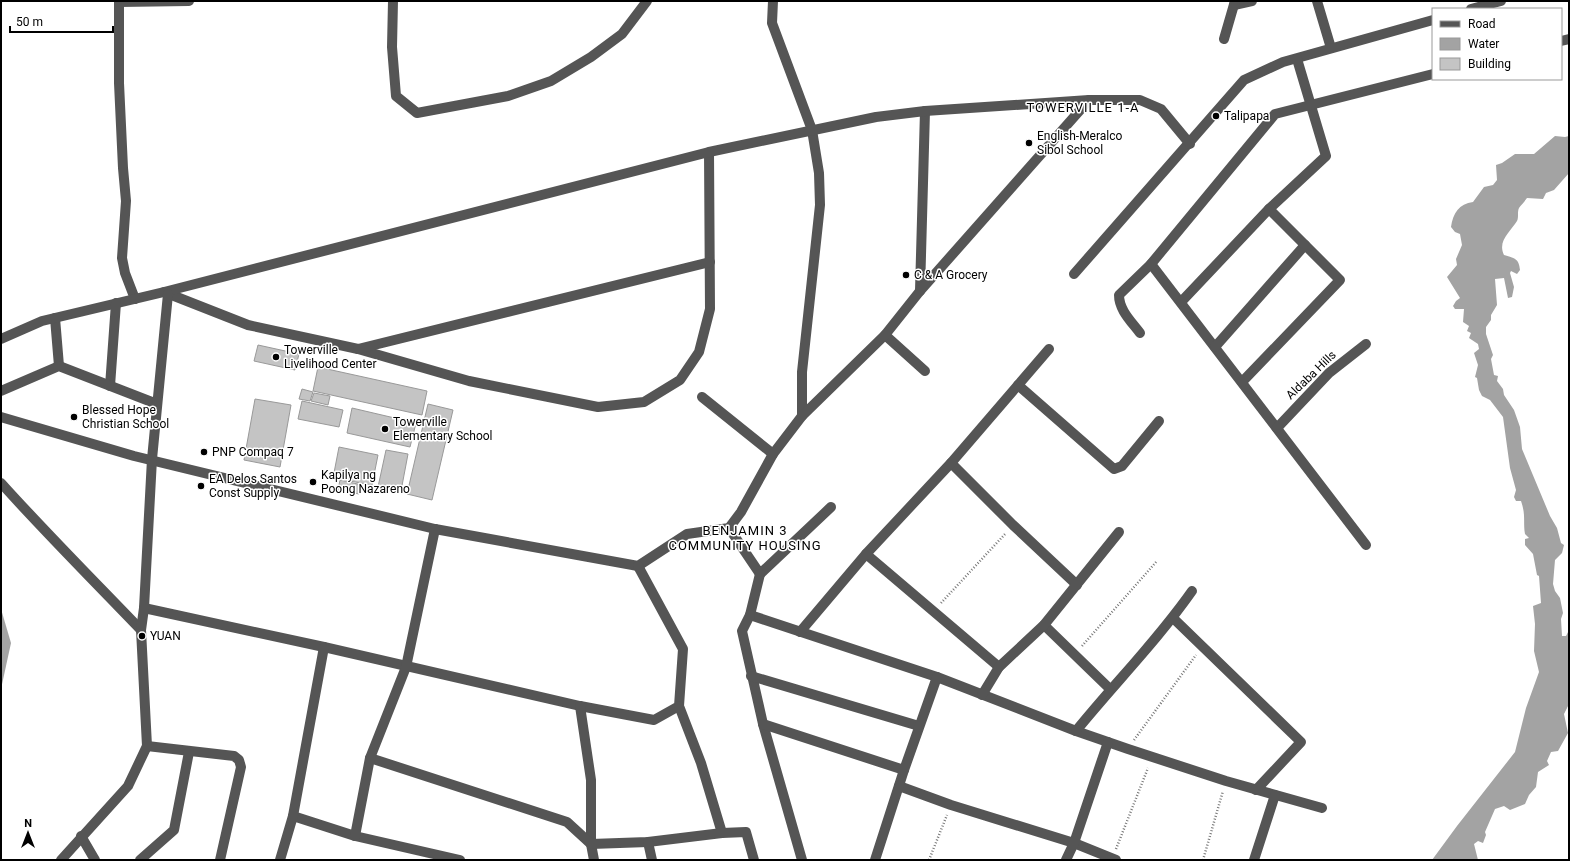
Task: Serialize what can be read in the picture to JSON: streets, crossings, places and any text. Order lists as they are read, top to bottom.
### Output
{
  "streets": {
    "street": ["Aldaba Hills"]
  },
  "districts": ["TOWERVILLE 1-A", "BENJAMIN 3 COMMUNITY HOUSING"],
  "places": [
    "Talipapa",
    "English-Meralco Sibol School",
    "C & A Grocery",
    "Towerville Livelihood Center",
    "Blessed Hope Christian School",
    "Towerville Elementary School",
    "PNP Compaq 7",
    "Kapilya ng Poong Nazareno",
    "EA Delos Santos Const Supply",
    "YUAN"
  ],
  "legend": ["Road", "Water", "Building"],
  "scale_bar": "50 m",
  "north": "top"
}
